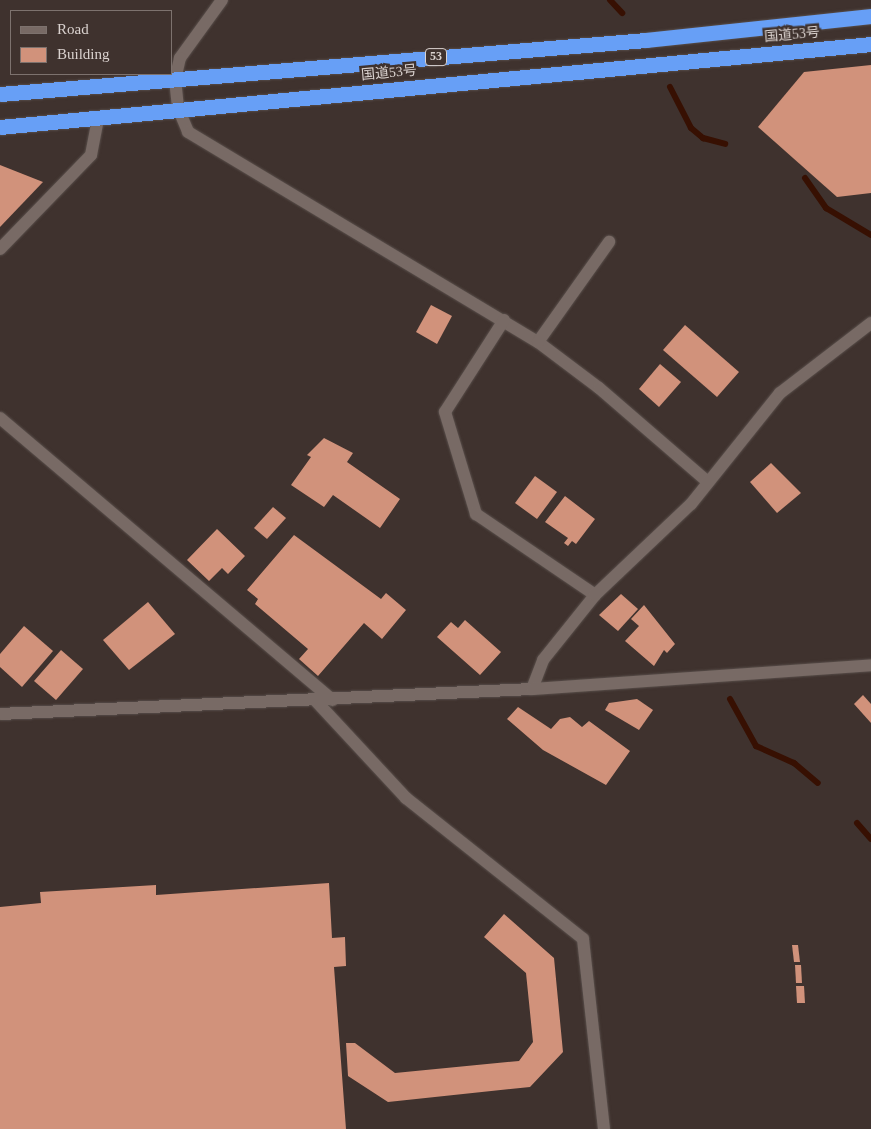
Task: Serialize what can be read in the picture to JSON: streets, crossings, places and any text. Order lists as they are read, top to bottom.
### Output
{
  "streets": {
    "highway": ["国道53号", "53"]
  },
  "legend": ["Road", "Building"]
}
